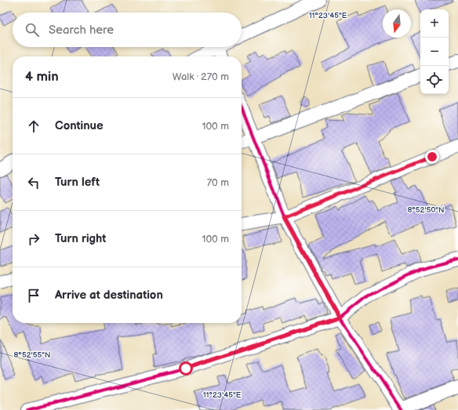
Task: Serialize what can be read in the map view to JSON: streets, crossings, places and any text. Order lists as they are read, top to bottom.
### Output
{
  "north": "bottom",
  "page": {
    "map_buttons": ["+", "−"],
    "search": "Search here",
    "heading": ["4 min", "Walk · 270 m"],
    "list": [
      ["Continue", "100 m"],
      ["Turn left", "70 m"],
      ["Turn right", "100 m"],
      "Arrive at destination"
    ]
  },
  "coordinates": ["11°23'45\"E", "8°52'50\"N", "8°52'55\"N"]
}
